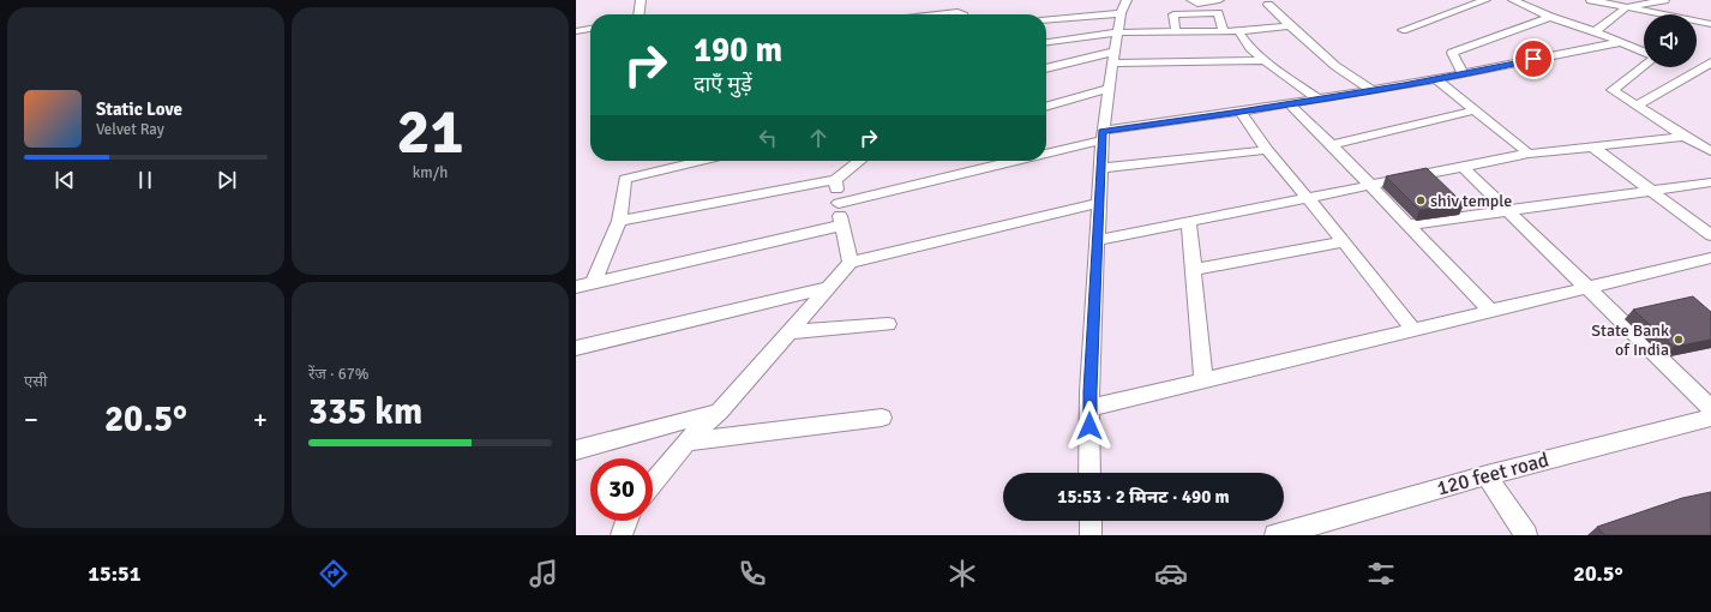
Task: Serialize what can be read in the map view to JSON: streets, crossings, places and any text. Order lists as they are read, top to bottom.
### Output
{
  "streets": {
    "street": ["120 feet road"]
  },
  "places": ["shiv temple", "State Bank of India"],
  "page": {
    "tile": [
      ["21", "km/h"],
      "एसी",
      ["रेंज · 67%", "335 km"]
    ],
    "turn": ["190 m", "दाएँ मुड़ें"],
    "song": ["Static Love", "Velvet Ray"],
    "heat": ["−", "20.5°", "+"],
    "limit": "30",
    "trip": "15:53 · 2 मिनट · 490 m",
    "tabs": ["15:51", "20.5°"]
  }
}
